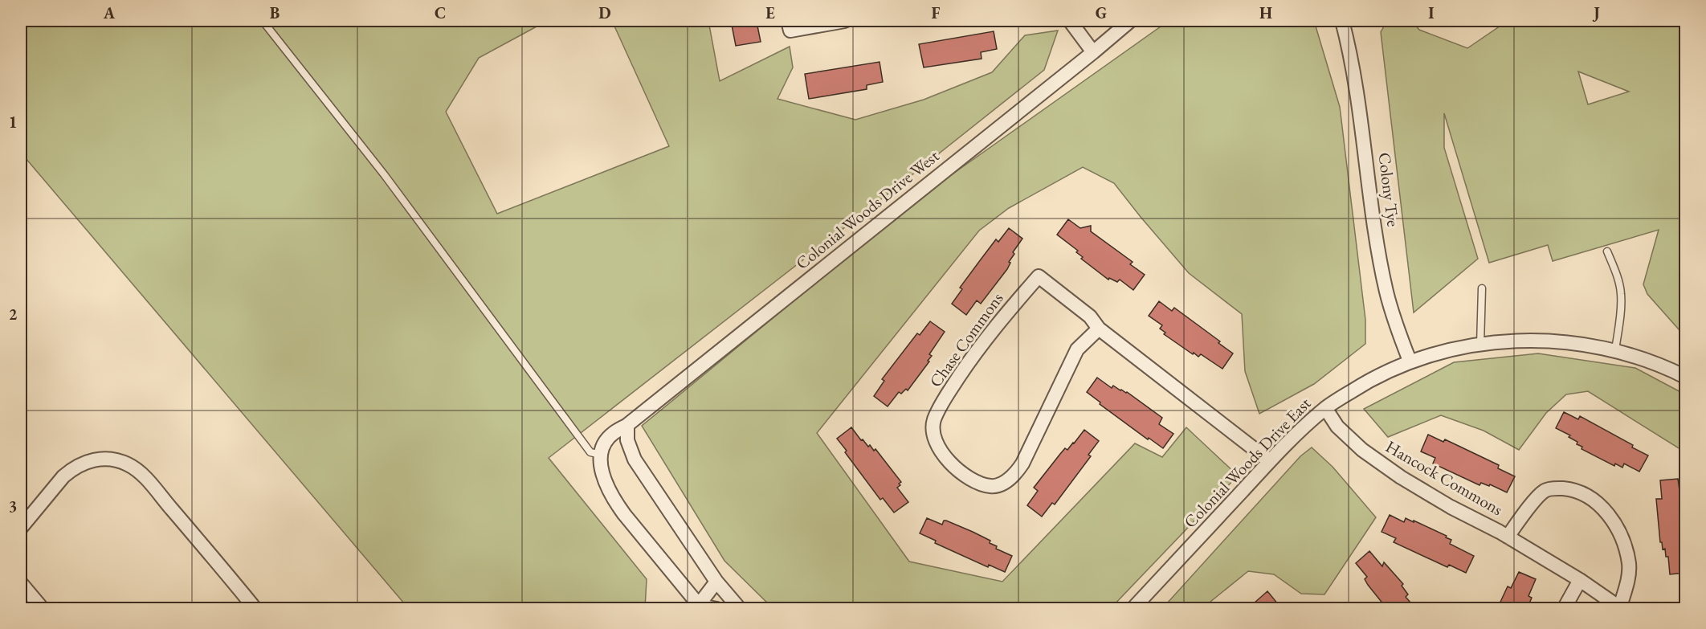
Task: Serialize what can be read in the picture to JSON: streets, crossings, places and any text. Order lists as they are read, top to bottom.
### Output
{
  "streets": {
    "street": [
      "Colony Tye",
      "Colonial Woods Drive West",
      "Chase Commons",
      "Colonial Woods Drive East",
      "Hancock Commons"
    ]
  },
  "crossings": [
    ["Colony Tye", "Colonial Woods Drive East"],
    ["Chase Commons", "Colonial Woods Drive East"],
    ["Colonial Woods Drive East", "Hancock Commons"]
  ],
  "grid": {
    "columns": [
      "A",
      "B",
      "C",
      "D",
      "E",
      "F",
      "G",
      "H",
      "I",
      "J"
    ],
    "rows": ["1", "2", "3"]
  }
}
